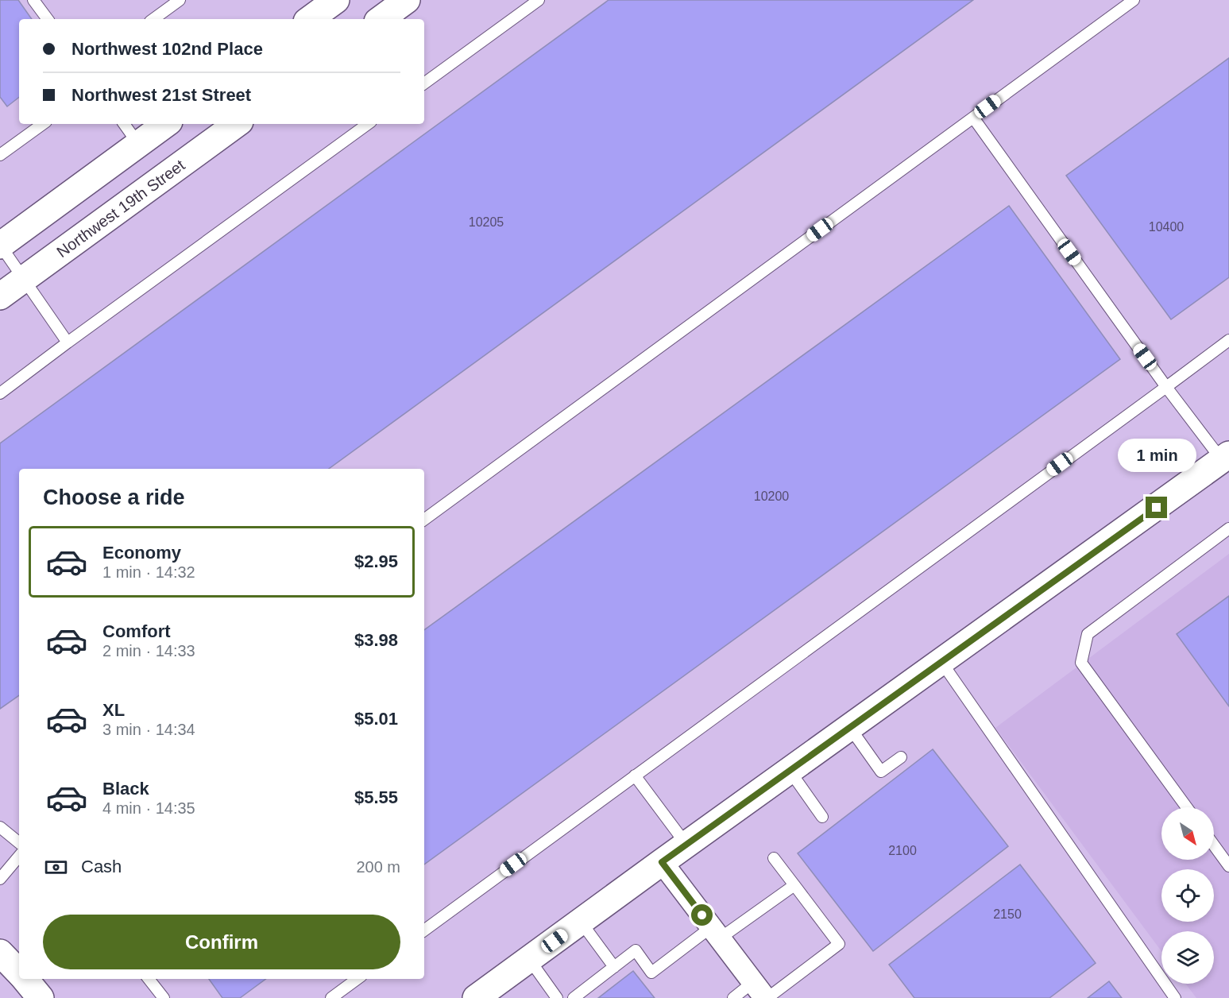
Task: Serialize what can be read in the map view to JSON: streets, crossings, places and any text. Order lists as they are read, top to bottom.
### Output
{
  "streets": {
    "street": ["Northwest 19th Street"]
  },
  "house_numbers": [
    "10205",
    "10400",
    "10200",
    "2100",
    "2150"
  ],
  "north": "bottom right",
  "page": {
    "banner": ["Northwest 102nd Place", "Northwest 21st Street"],
    "bubble": "1 min",
    "heading": "Choose a ride",
    "list": [
      {
        "name": "Economy",
        "note": "1 min · 14:32",
        "value": "$2.95"
      },
      {
        "name": "Comfort",
        "note": "2 min · 14:33",
        "value": "$3.98"
      },
      {
        "name": "XL",
        "note": "3 min · 14:34",
        "value": "$5.01"
      },
      {
        "name": "Black",
        "note": "4 min · 14:35",
        "value": "$5.55"
      }
    ],
    "pay": ["Cash", "200 m"],
    "buttons": "Confirm"
  }
}
